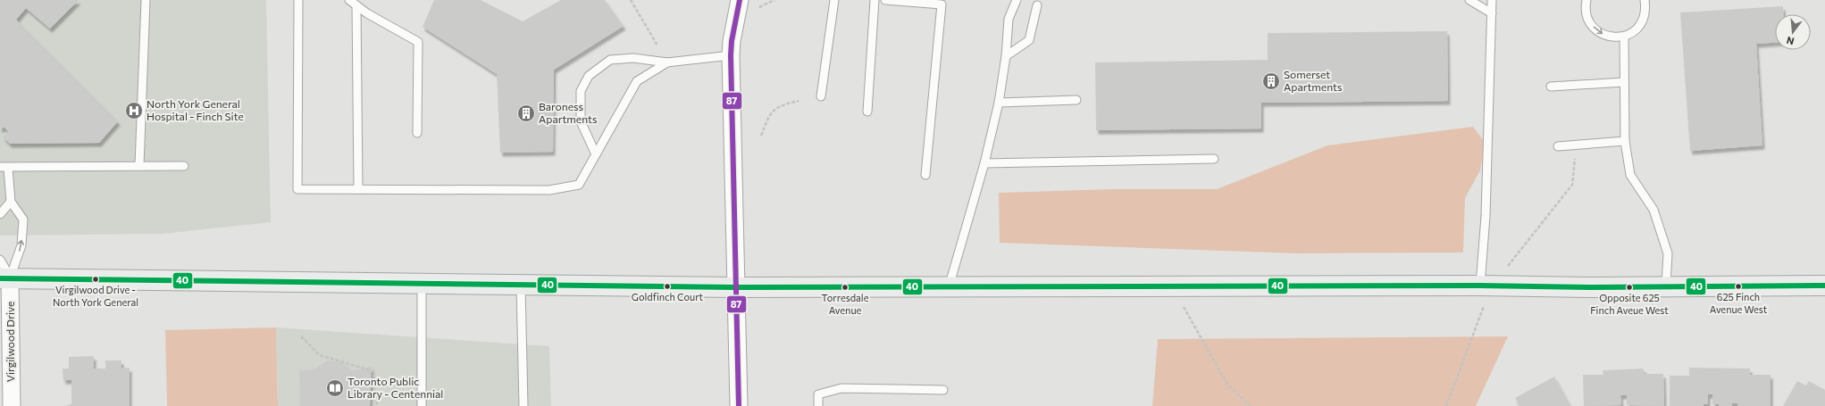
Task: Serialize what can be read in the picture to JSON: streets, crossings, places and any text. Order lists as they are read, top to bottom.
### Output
{
  "streets": {
    "street": ["Virgilwood Drive"]
  },
  "places": {
    "building": ["Somerset Apartments", "Baroness Apartments"],
    "hospital": ["North York General Hospital - Finch Site"],
    "other": [
      "Virgilwood Drive - North York General",
      "Goldfinch Court",
      "625 Finch Avenue West",
      "Torresdale Avenue",
      "Opposite 625 Finch Aveue West"
    ],
    "library": ["Toronto Public Library - Centennial"]
  },
  "lines": ["transit line 87", "transit line 40"],
  "north": "bottom"
}
